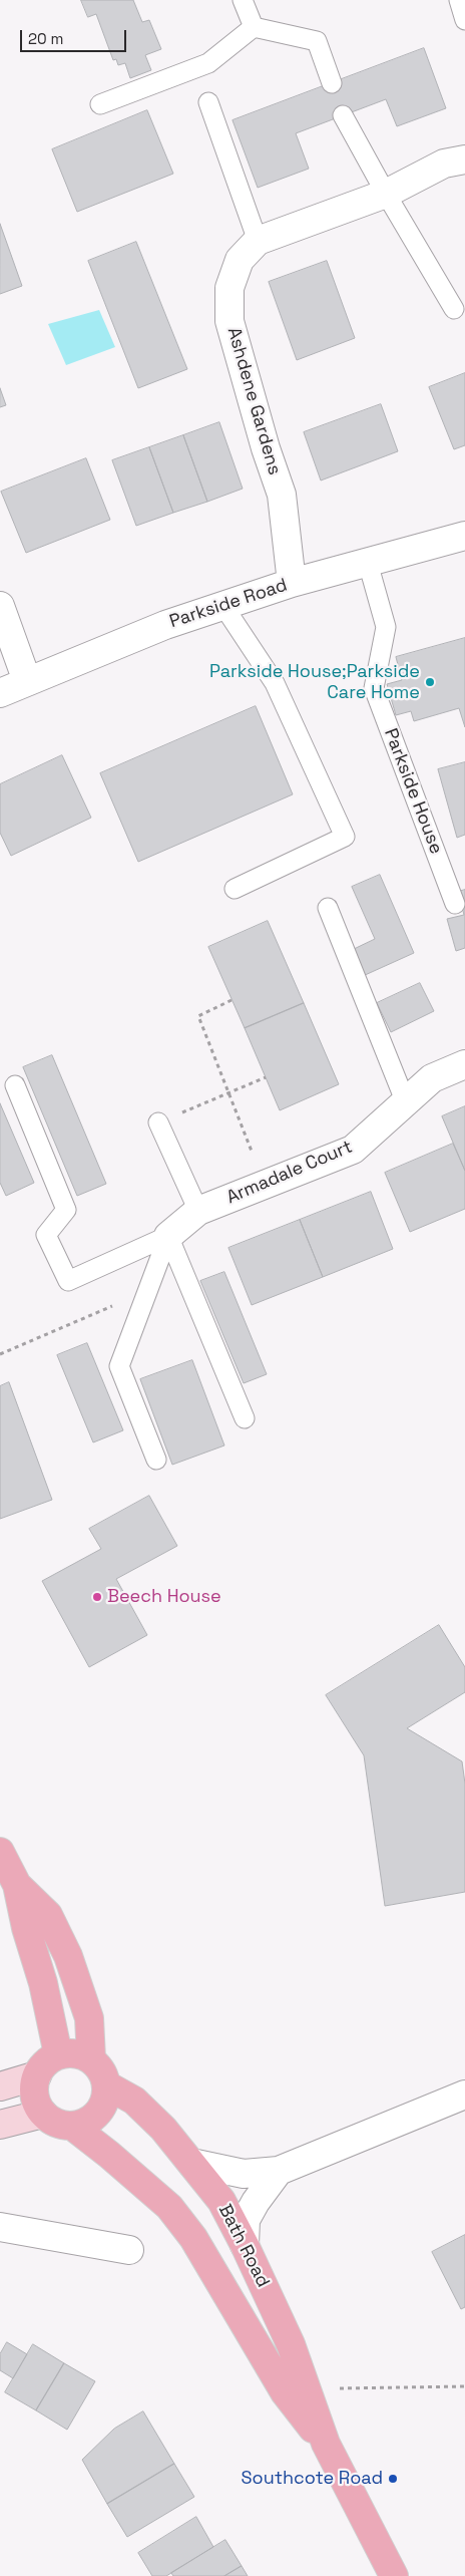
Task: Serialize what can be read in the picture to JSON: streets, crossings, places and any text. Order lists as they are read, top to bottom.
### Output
{
  "streets": {
    "main road": ["Bath Road"],
    "street": ["Ashdene Gardens", "Parkside Road", "Armadale Court"],
    "lane": ["Parkside House"]
  },
  "crossings": [
    ["Ashdene Gardens", "Parkside Road"],
    ["Parkside Road", "Parkside House"]
  ],
  "places": ["Parkside House;Parkside Care Home", "Beech House", "Southcote Road"],
  "scale_bar": "20 m"
}
